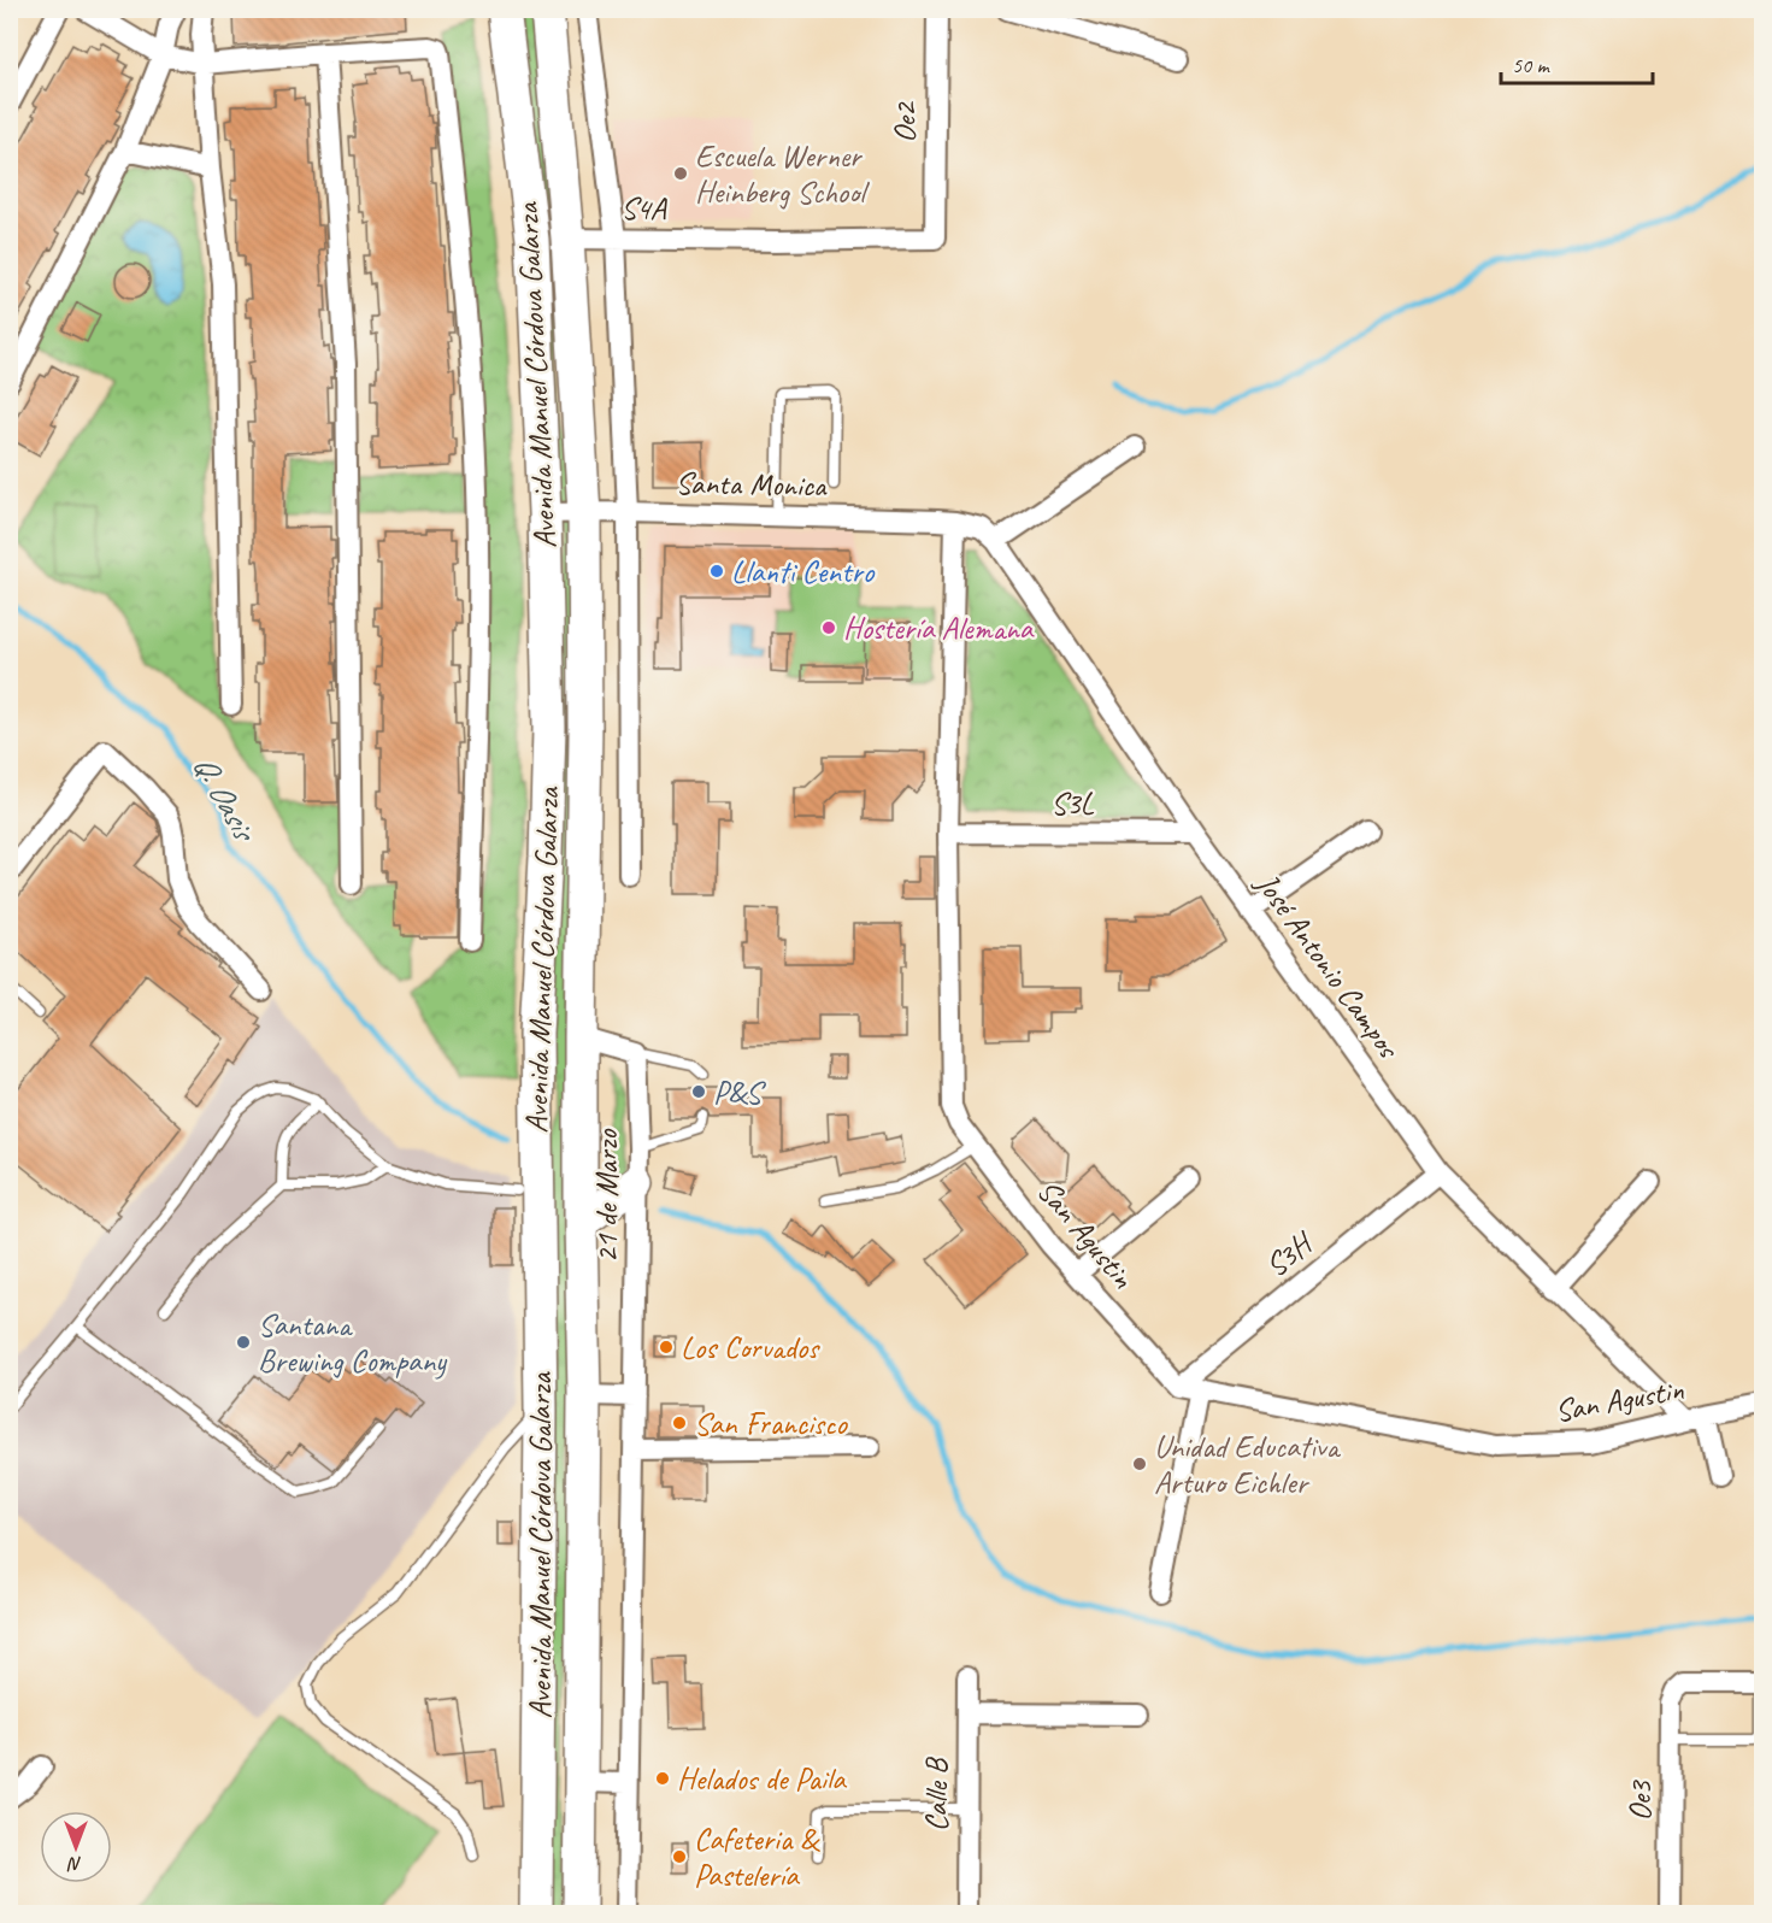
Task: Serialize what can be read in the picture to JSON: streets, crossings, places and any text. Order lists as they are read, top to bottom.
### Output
{
  "streets": {
    "main road": ["Avenida Manuel Córdova Galarza"],
    "street": [
      "Oe2",
      "S4A",
      "Santa Monica",
      "S3L",
      "José Antonio Campos",
      "21 de Marzo",
      "San Agustin",
      "S3H",
      "Calle B",
      "Oe3"
    ]
  },
  "crossings": [
    ["Oe2", "S4A"],
    ["S4A", "Avenida Manuel Córdova Galarza"],
    ["Avenida Manuel Córdova Galarza", "Santa Monica"],
    ["Santa Monica", "José Antonio Campos"],
    ["Santa Monica", "San Agustin"],
    ["S3L", "José Antonio Campos"],
    ["S3L", "San Agustin"],
    ["José Antonio Campos", "San Agustin"],
    ["José Antonio Campos", "S3H"],
    ["San Agustin", "S3H"]
  ],
  "water": ["Q. Oasis"],
  "places": [
    "Escuela Werner Heinberg School",
    "Llanti Centro",
    "Hostería Alemana",
    "P&S",
    "Santana Brewing Company",
    "Los Corvados",
    "San Francisco",
    "Unidad Educativa Arturo Eichler",
    "Helados de Paila",
    "Cafeteria & Pastelería"
  ],
  "scale_bar": "50 m",
  "north": "bottom"
}
